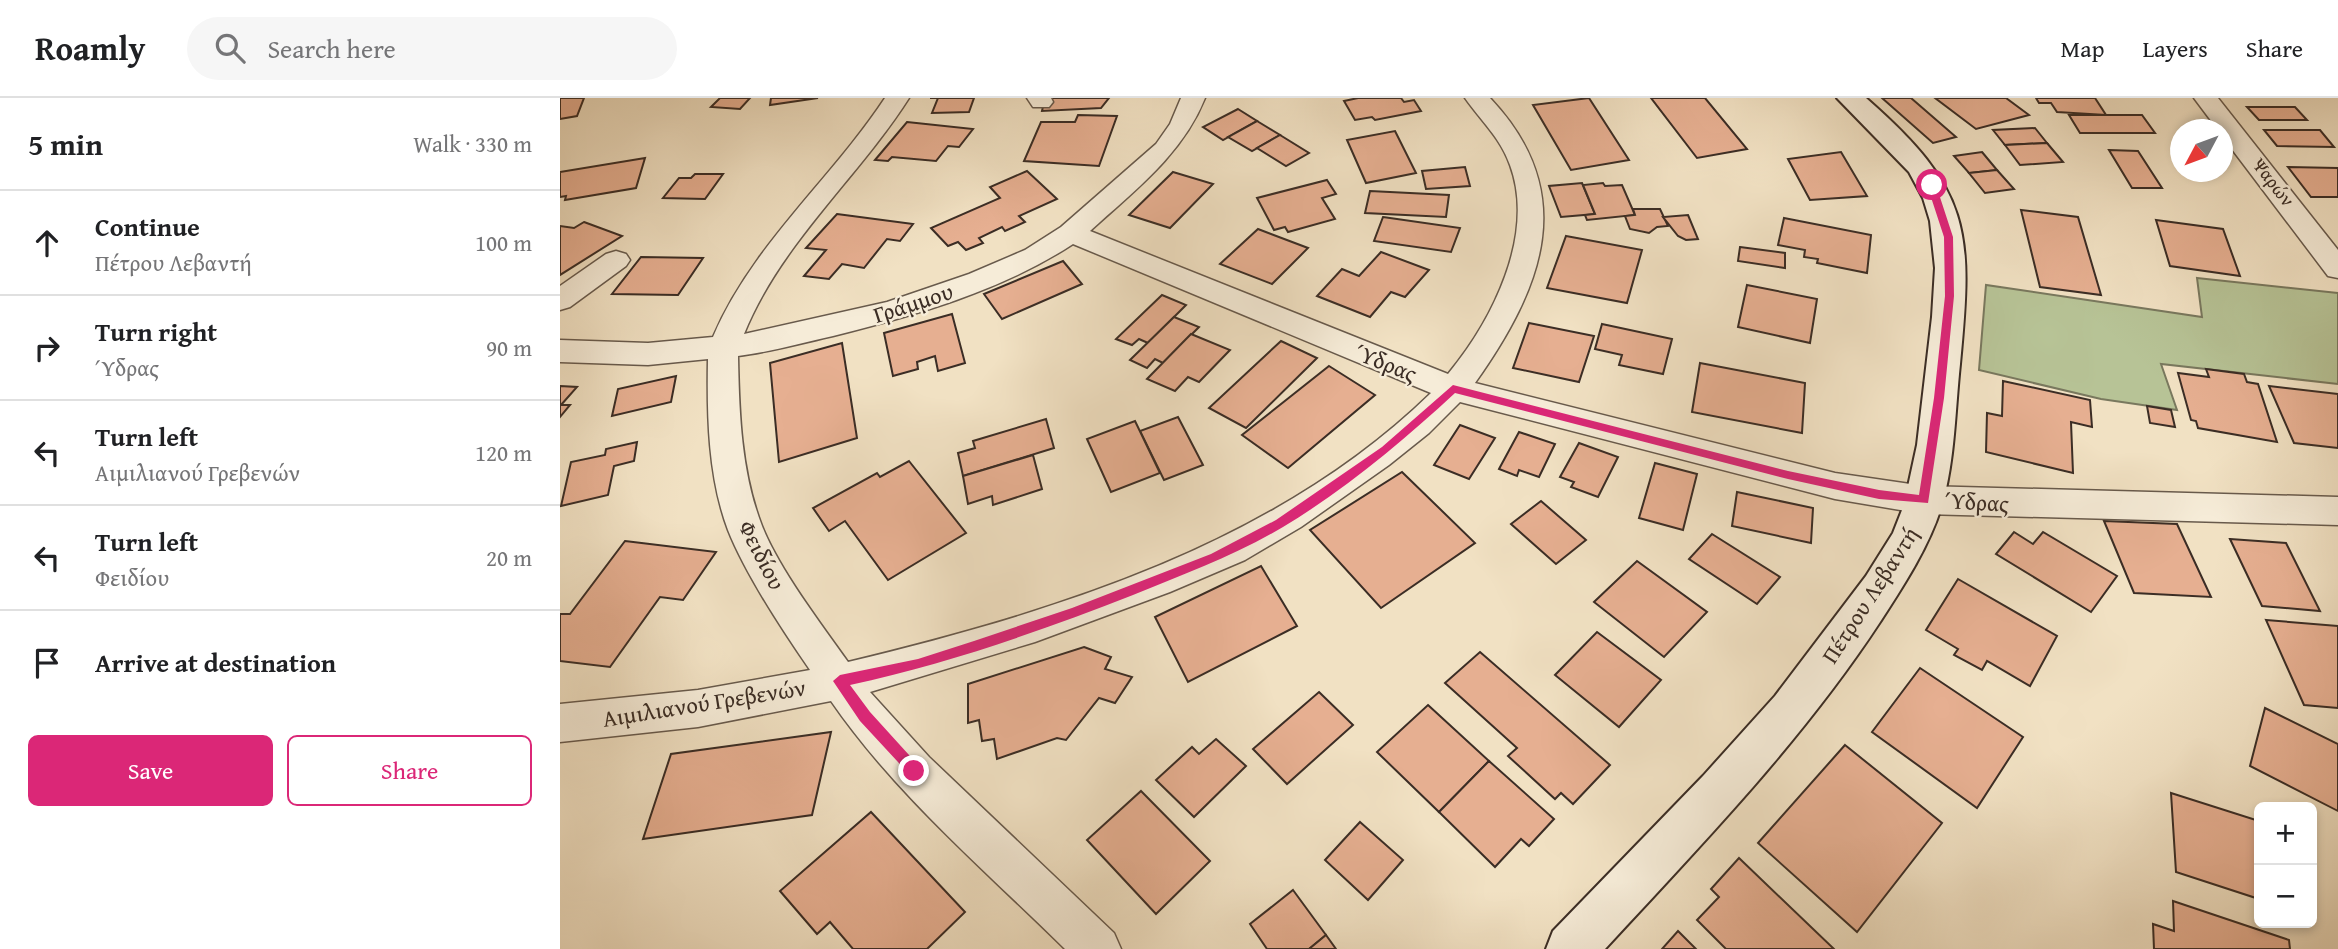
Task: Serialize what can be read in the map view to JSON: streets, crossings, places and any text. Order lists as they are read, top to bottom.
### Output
{
  "streets": {
    "street": [
      "Ψαρών",
      "Γράμμου",
      "Ύδρας",
      "Φειδίου",
      "Πέτρου Λεβαντή",
      "Αιμιλιανού Γρεβενών"
    ]
  },
  "crossings": [
    ["Γράμμου", "Ύδρας"],
    ["Γράμμου", "Φειδίου"],
    ["Ύδρας", "Πέτρου Λεβαντή"],
    ["Ύδρας", "Αιμιλιανού Γρεβενών"],
    ["Φειδίου", "Αιμιλιανού Γρεβενών"]
  ],
  "north": "bottom left",
  "page": {
    "header": "Roamly",
    "search": "Search here",
    "nav": ["Map", "Layers", "Share"],
    "heading": ["5 min", "Walk · 330 m"],
    "list": [
      ["Continue", "Πέτρου Λεβαντή", "100 m"],
      ["Turn right", "Ύδρας", "90 m"],
      ["Turn left", "Αιμιλιανού Γρεβενών", "120 m"],
      ["Turn left", "Φειδίου", "20 m"],
      "Arrive at destination"
    ],
    "buttons": ["Save", "Share"],
    "map_buttons": ["+", "−"]
  }
}
